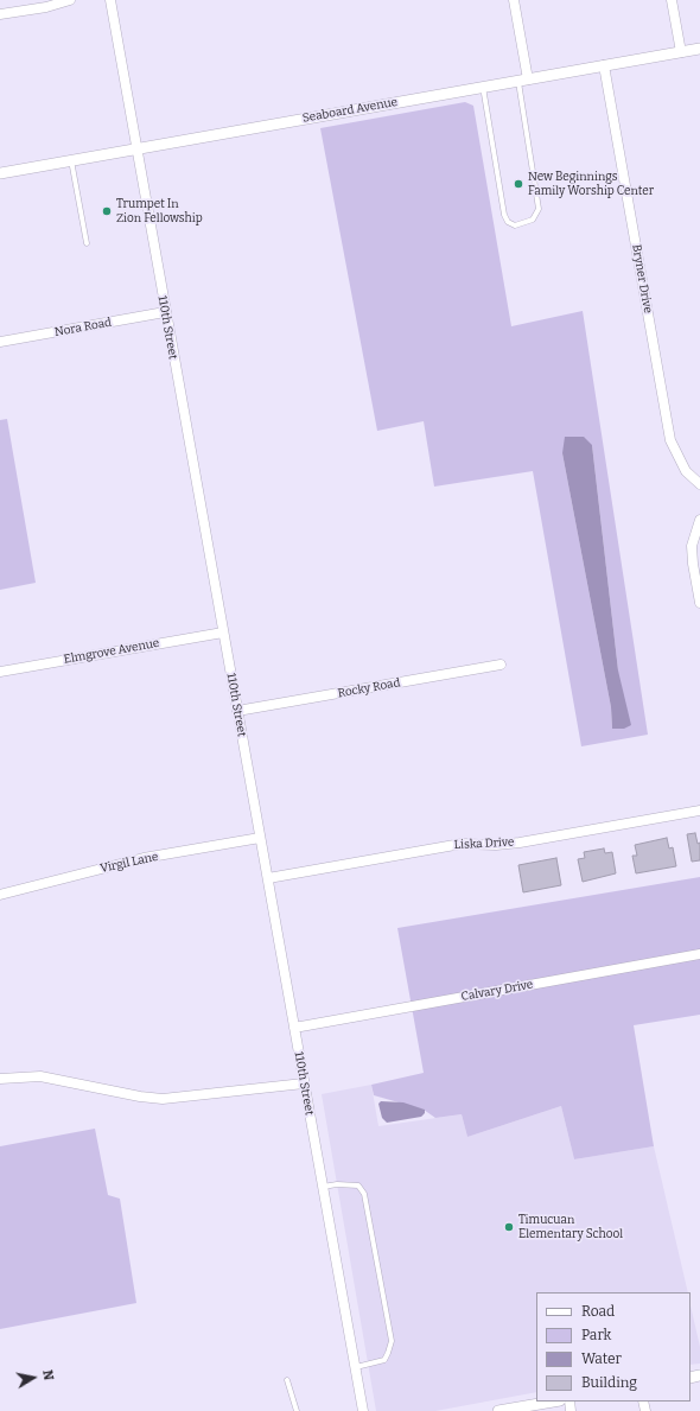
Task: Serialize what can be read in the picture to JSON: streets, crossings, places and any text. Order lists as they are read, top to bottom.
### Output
{
  "streets": {
    "street": [
      "Seaboard Avenue",
      "Bryner Drive",
      "Nora Road",
      "110th Street",
      "Elmgrove Avenue",
      "Rocky Road",
      "Liska Drive",
      "Virgil Lane",
      "Calvary Drive"
    ]
  },
  "crossings": [
    ["Seaboard Avenue", "Bryner Drive"],
    ["Seaboard Avenue", "110th Street"],
    ["Nora Road", "110th Street"],
    ["110th Street", "Elmgrove Avenue"],
    ["110th Street", "Rocky Road"],
    ["110th Street", "Liska Drive"],
    ["110th Street", "Virgil Lane"],
    ["110th Street", "Calvary Drive"]
  ],
  "places": ["New Beginnings Family Worship Center", "Trumpet In Zion Fellowship", "Timucuan Elementary School"],
  "legend": [
    "Road",
    "Park",
    "Water",
    "Building"
  ],
  "north": "right"
}
